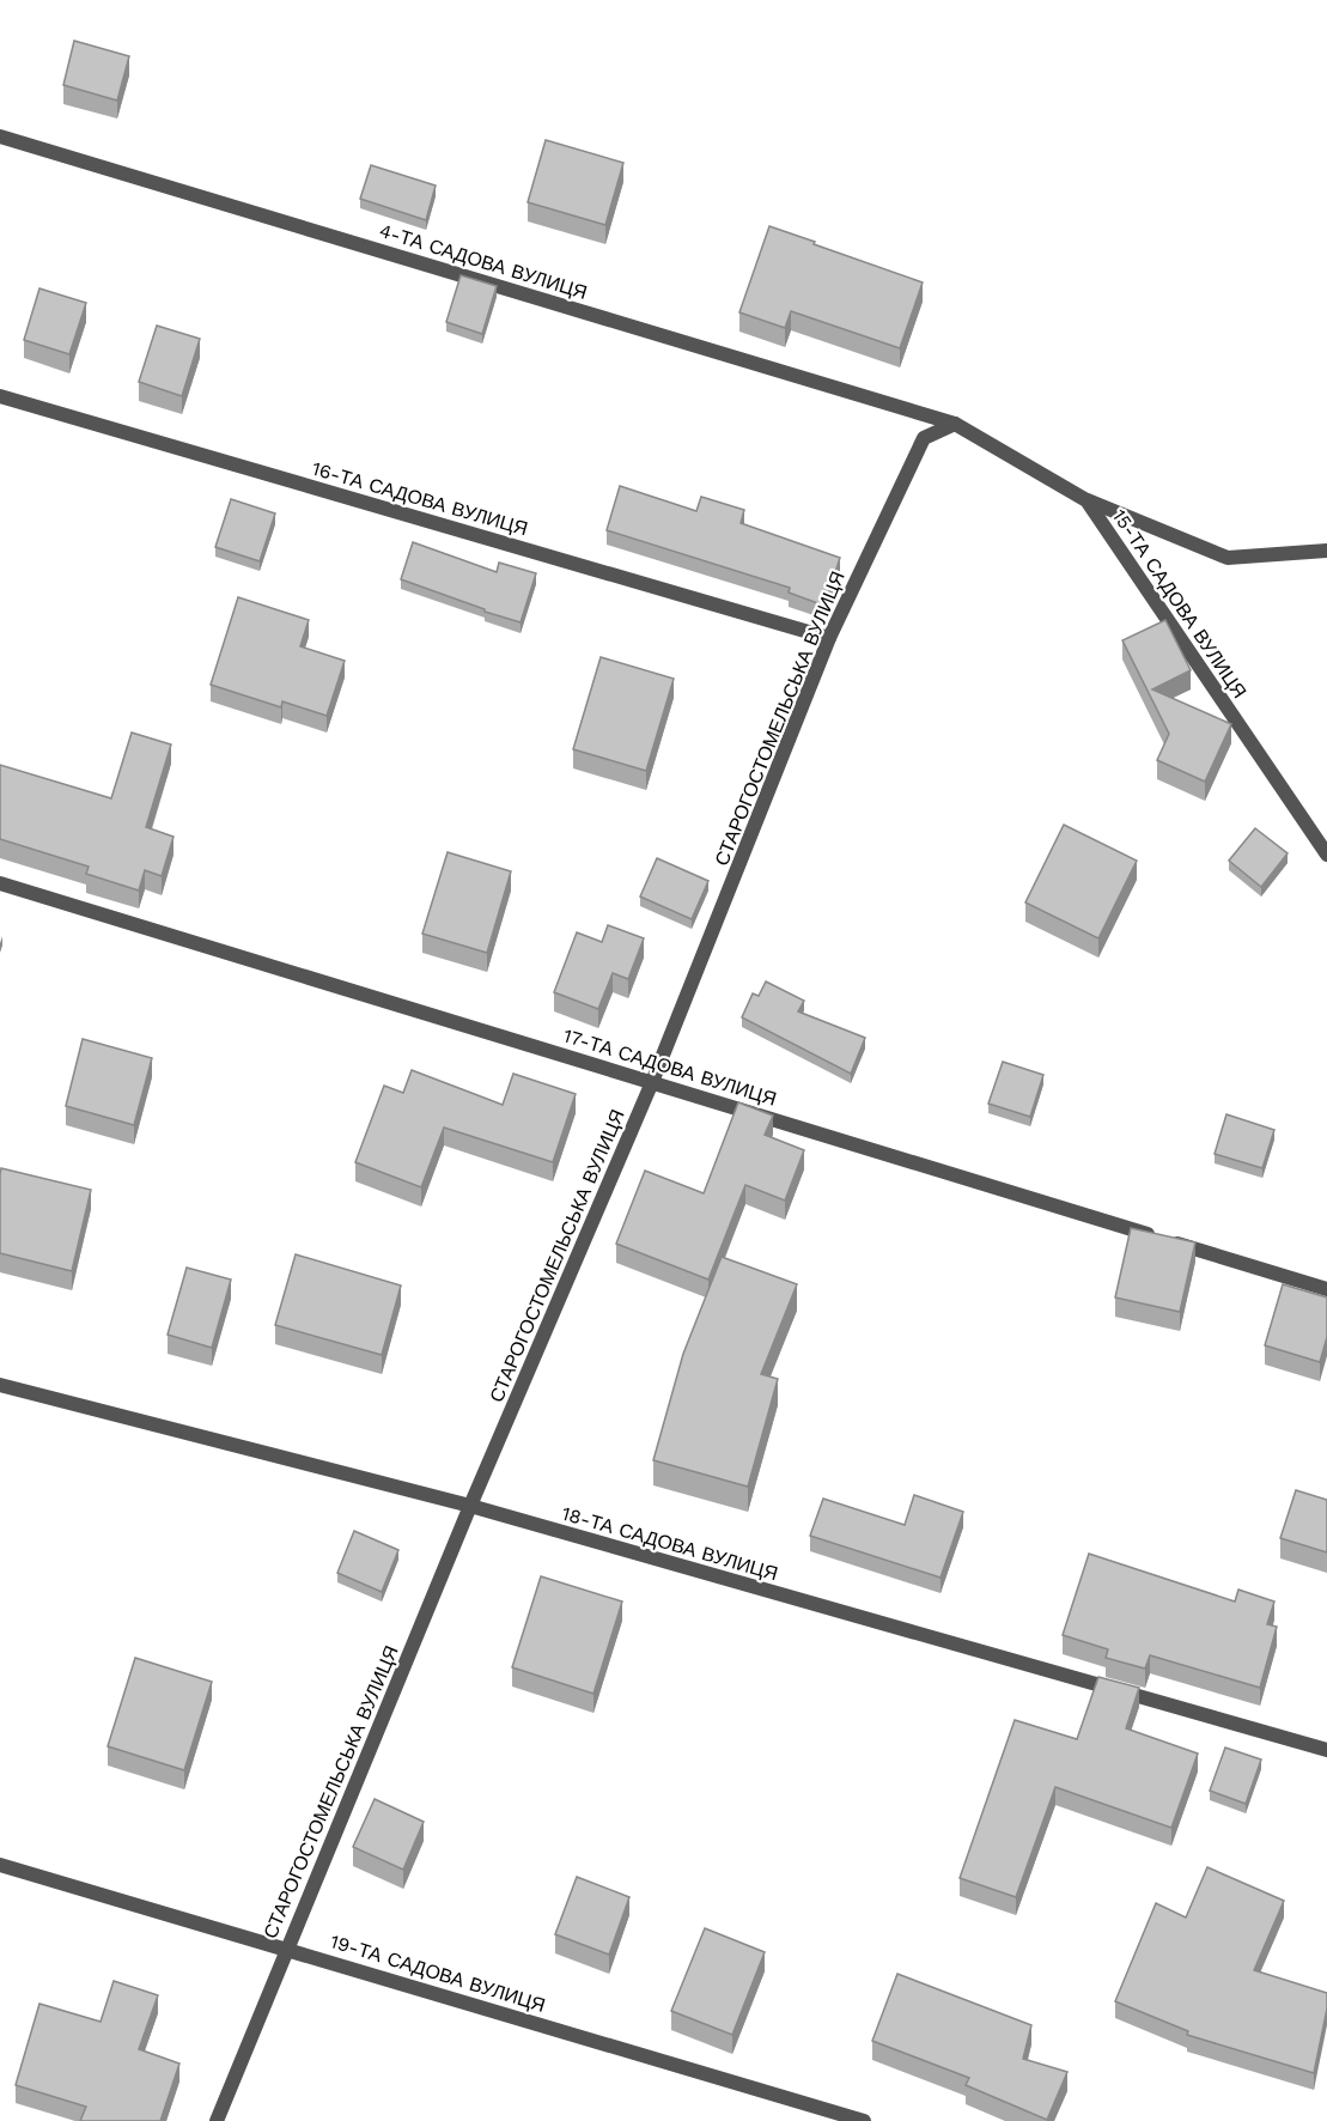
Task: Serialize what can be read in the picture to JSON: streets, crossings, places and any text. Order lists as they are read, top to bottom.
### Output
{
  "streets": {
    "street": [
      "4-ТА САДОВА ВУЛИЦЯ",
      "16-ТА САДОВА ВУЛИЦЯ",
      "15-ТА САДОВА ВУЛИЦЯ",
      "СТАРОГОСТОМЕЛЬСЬКА ВУЛИЦЯ",
      "17-ТА САДОВА ВУЛИЦЯ",
      "18-ТА САДОВА ВУЛИЦЯ",
      "19-ТА САДОВА ВУЛИЦЯ"
    ]
  },
  "crossings": [
    ["4-ТА САДОВА ВУЛИЦЯ", "15-ТА САДОВА ВУЛИЦЯ"],
    ["4-ТА САДОВА ВУЛИЦЯ", "СТАРОГОСТОМЕЛЬСЬКА ВУЛИЦЯ"],
    ["16-ТА САДОВА ВУЛИЦЯ", "СТАРОГОСТОМЕЛЬСЬКА ВУЛИЦЯ"],
    ["15-ТА САДОВА ВУЛИЦЯ", "СТАРОГОСТОМЕЛЬСЬКА ВУЛИЦЯ"],
    ["СТАРОГОСТОМЕЛЬСЬКА ВУЛИЦЯ", "17-ТА САДОВА ВУЛИЦЯ"],
    ["СТАРОГОСТОМЕЛЬСЬКА ВУЛИЦЯ", "18-ТА САДОВА ВУЛИЦЯ"],
    ["СТАРОГОСТОМЕЛЬСЬКА ВУЛИЦЯ", "19-ТА САДОВА ВУЛИЦЯ"]
  ]
}
